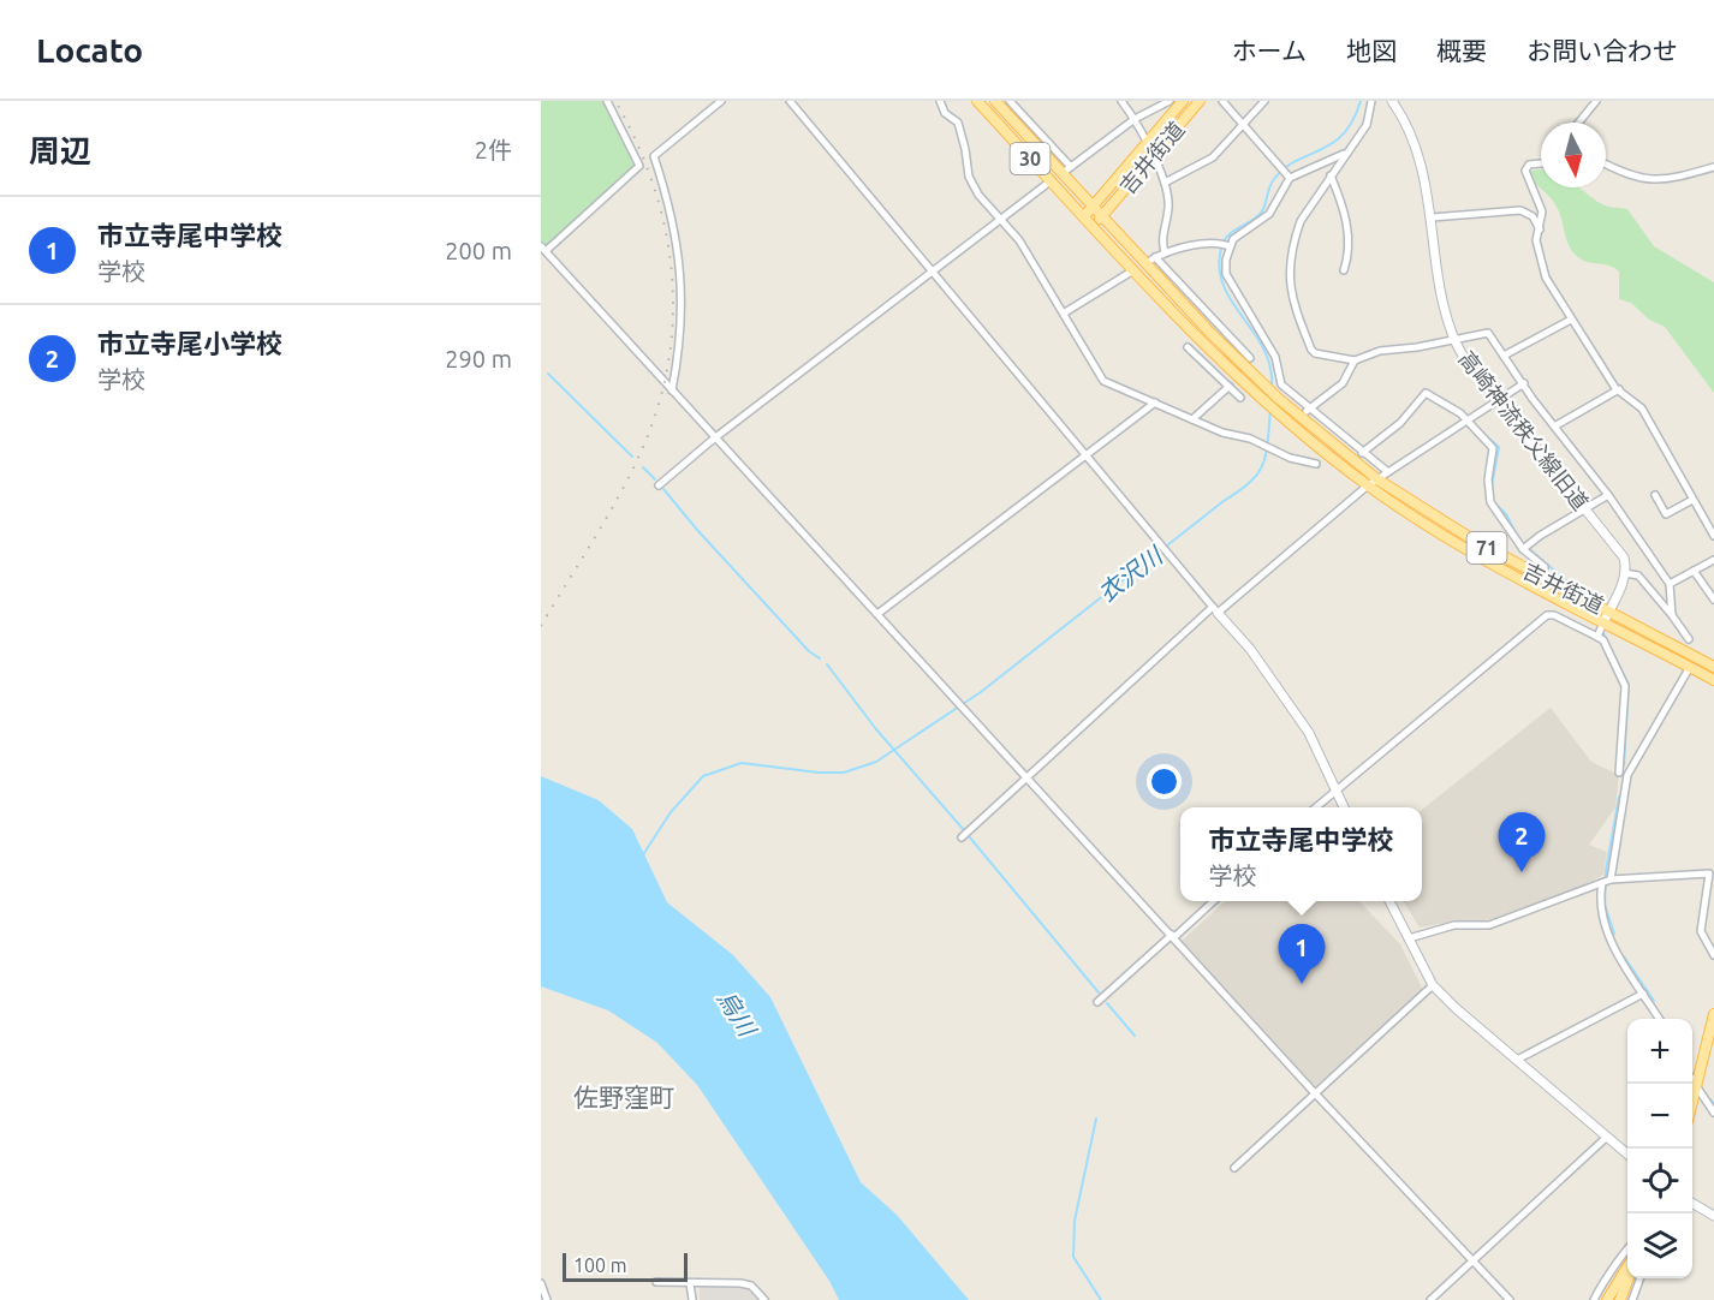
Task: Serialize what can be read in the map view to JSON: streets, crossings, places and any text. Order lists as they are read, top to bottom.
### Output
{
  "streets": {
    "main road": ["吉井街道", "30", "71"],
    "street": ["高崎神流秩父線旧道"]
  },
  "crossings": [
    ["吉井街道", "30"],
    ["吉井街道", "71"],
    ["30", "71"]
  ],
  "districts": ["佐野窪町"],
  "water": ["衣沢川", "烏川"],
  "scale_bar": "100 m",
  "north": "bottom",
  "page": {
    "header": "Locato",
    "nav": [
      "ホーム",
      "地図",
      "概要",
      "お問い合わせ"
    ],
    "heading": ["周辺", "2件"],
    "list": [
      {
        "mark": "1",
        "name": "市立寺尾中学校",
        "note": "学校",
        "value": "200 m"
      },
      {
        "mark": "2",
        "name": "市立寺尾小学校",
        "note": "学校",
        "value": "290 m"
      }
    ],
    "popup": ["市立寺尾中学校", "学校"],
    "pins": ["2", "1"],
    "map_buttons": ["+", "−"],
    "scale": "100 m"
  }
}
